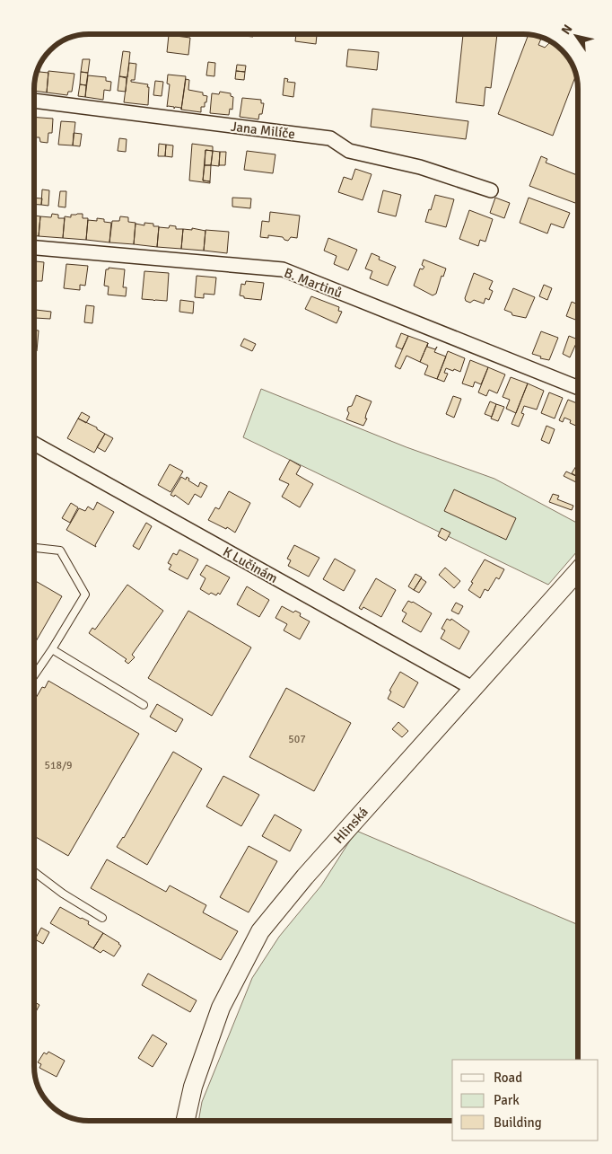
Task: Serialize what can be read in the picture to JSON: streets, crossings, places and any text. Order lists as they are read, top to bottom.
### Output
{
  "streets": {
    "street": [
      "Jana Milíče",
      "B. Martinů",
      "K Lučinám",
      "Hlinská"
    ]
  },
  "crossings": [
    ["K Lučinám", "Hlinská"]
  ],
  "house_numbers": ["507", "518/9"],
  "legend": ["Road", "Park", "Building"],
  "north": "top left"
}
